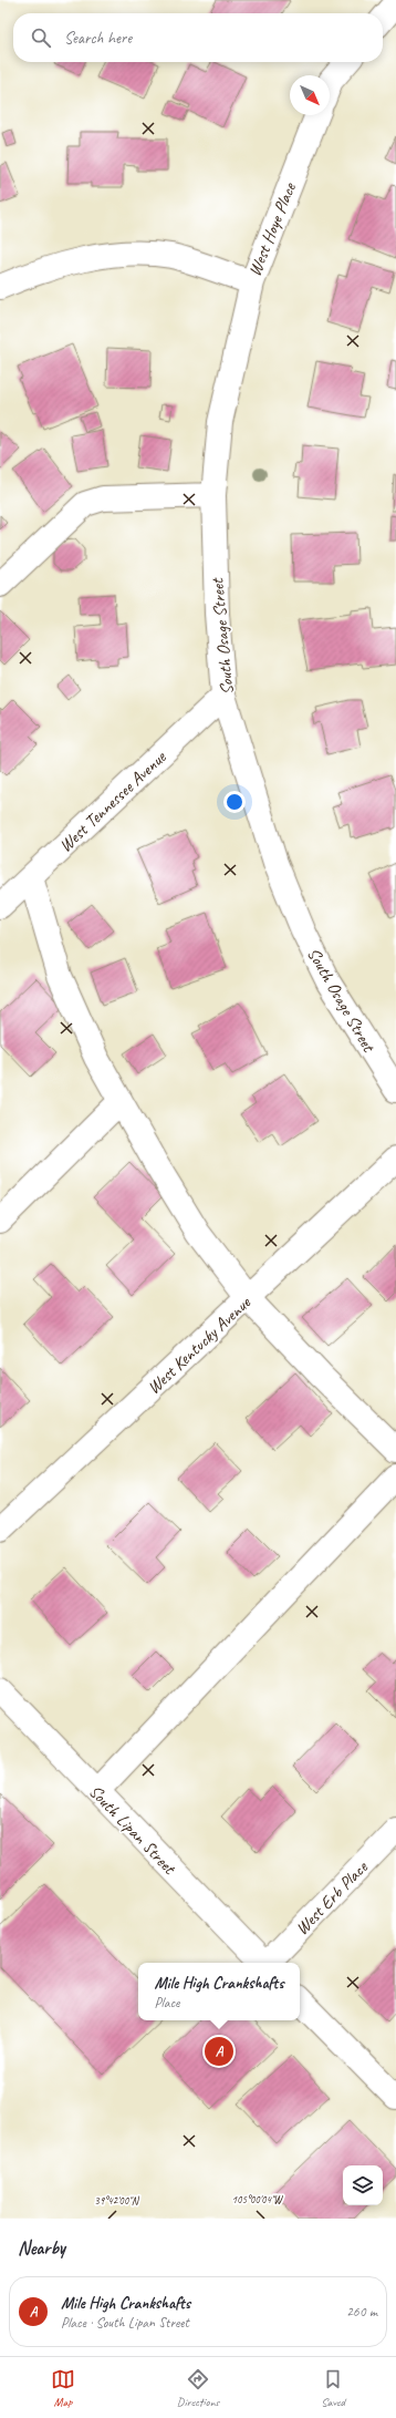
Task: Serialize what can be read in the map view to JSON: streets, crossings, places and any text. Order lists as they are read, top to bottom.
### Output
{
  "streets": {
    "street": [
      "West Hoye Place",
      "South Osage Street",
      "West Tennessee Avenue",
      "West Kentucky Avenue",
      "South Lipan Street",
      "West Erb Place"
    ]
  },
  "crossings": [
    ["West Hoye Place", "South Osage Street"],
    ["South Osage Street", "West Tennessee Avenue"]
  ],
  "north": "bottom right",
  "page": {
    "search": "Search here",
    "popup": ["Mile High Crankshafts", "Place"],
    "pins": "A",
    "heading": "Nearby",
    "list": [
      {
        "mark": "A",
        "name": "Mile High Crankshafts",
        "note": "Place · South Lipan Street",
        "value": "260 m"
      }
    ],
    "nav": ["Map", "Directions", "Saved"]
  },
  "coordinates": ["105°00'04\"W", "39°42'00\"N"]
}
